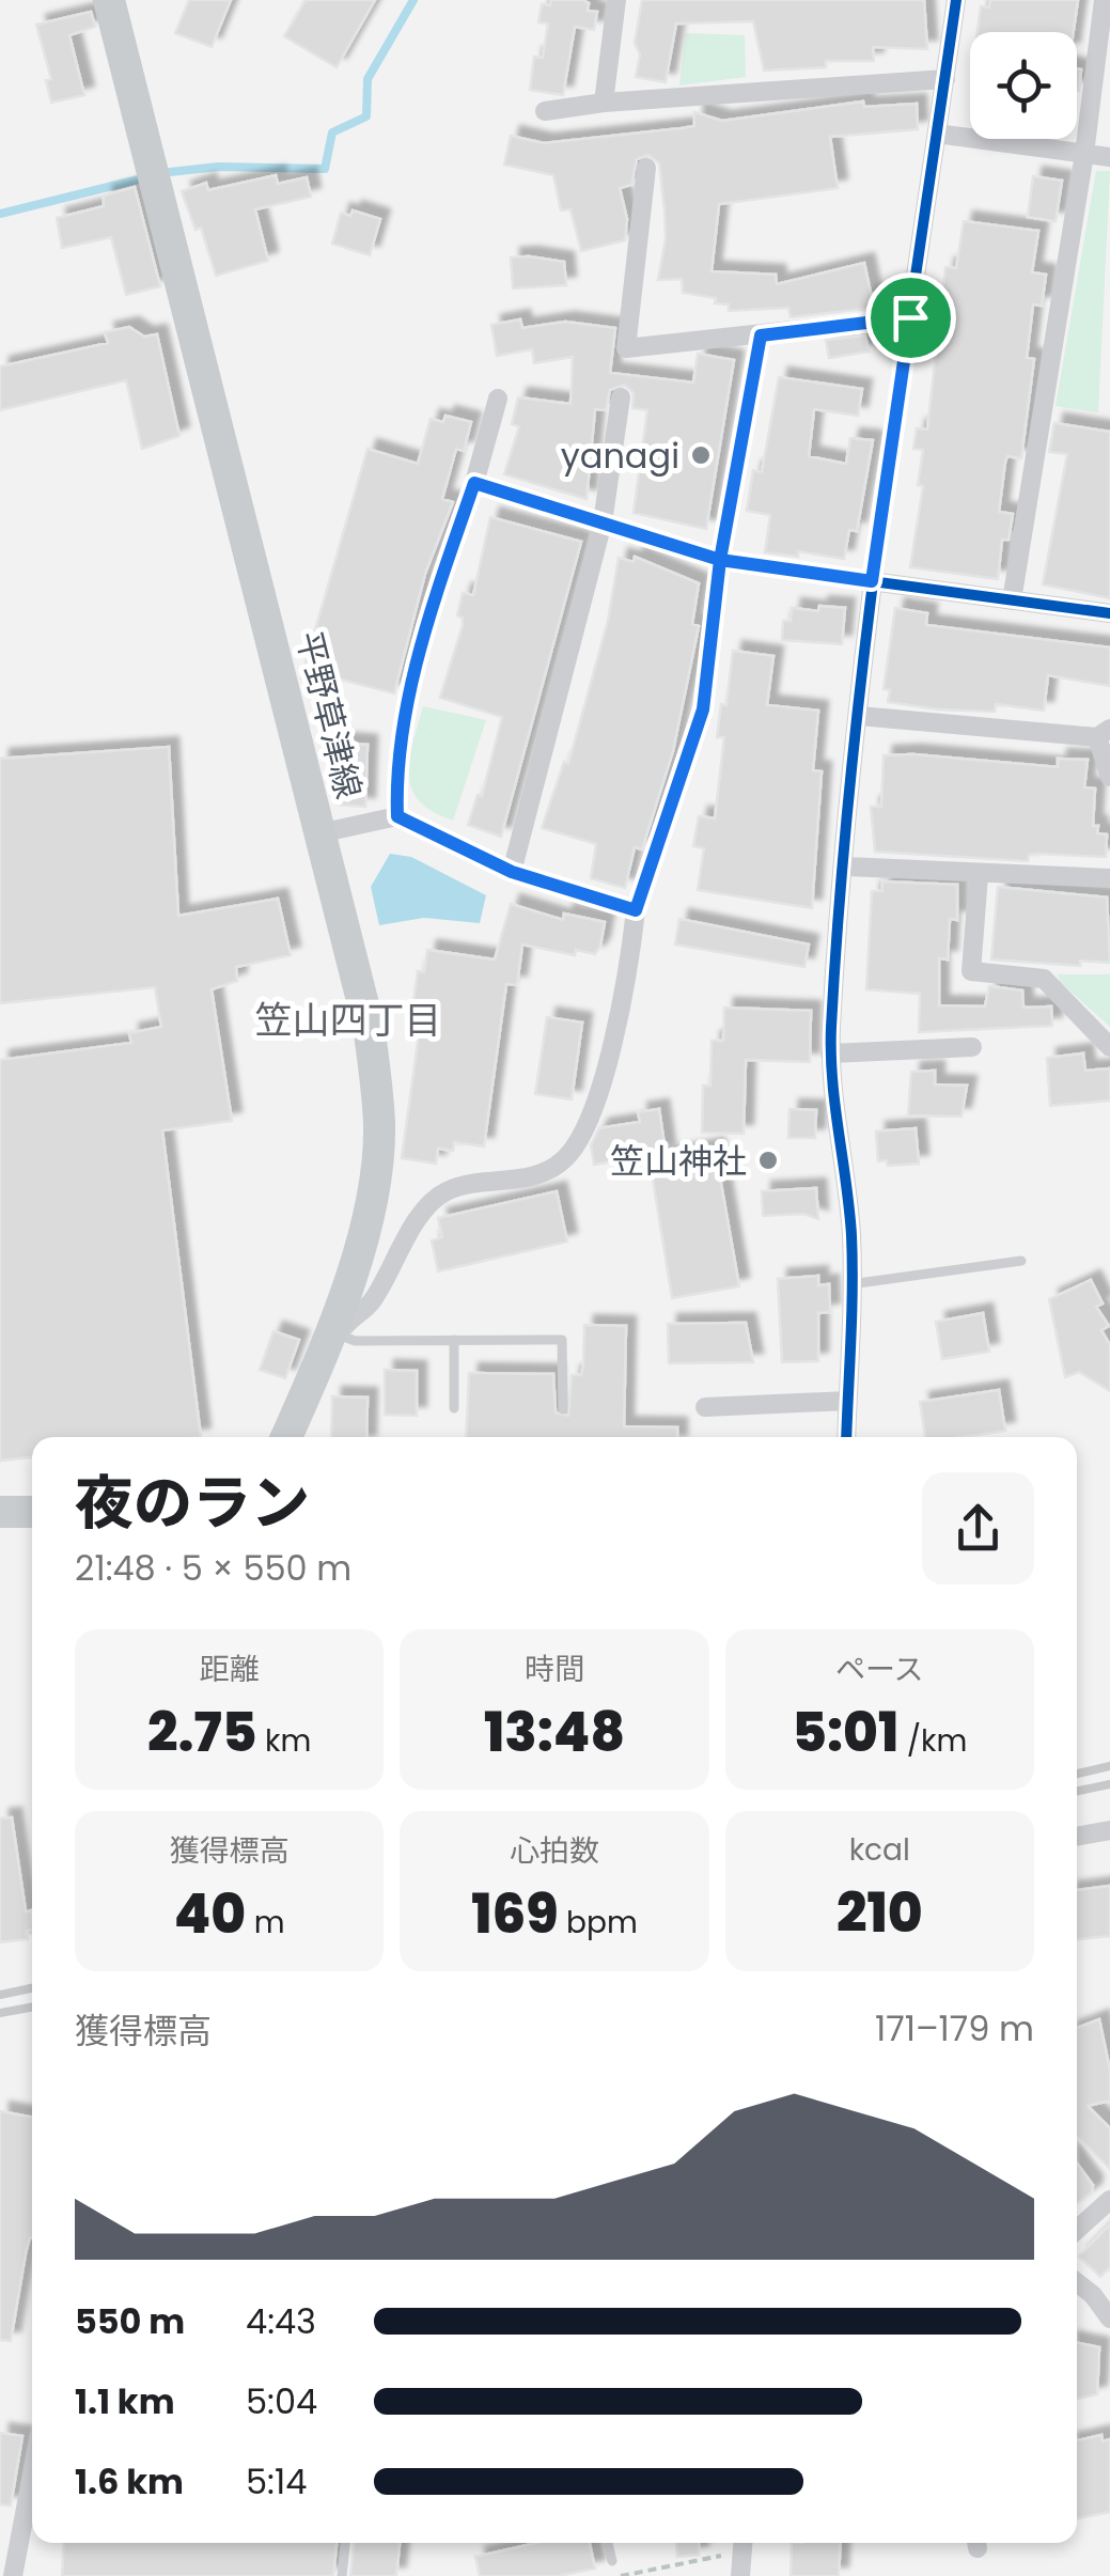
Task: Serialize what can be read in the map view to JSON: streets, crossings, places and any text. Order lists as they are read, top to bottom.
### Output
{
  "streets": {
    "main road": ["平野草津線"]
  },
  "districts": ["笠山四丁目"],
  "places": ["yanagi", "笠山神社"],
  "page": {
    "heading": ["夜のラン", "21:48 · 5 × 550 m"],
    "stats": [
      ["距離", "2.75 km"],
      ["時間", "13:48"],
      ["ペース", "5:01 /km"],
      ["獲得標高", "40 m"],
      ["心拍数", "169 bpm"],
      ["kcal", "210"]
    ],
    "chart": ["獲得標高", "171–179 m"],
    "list": [
      {
        "name": "550 m",
        "note": "4:43"
      },
      {
        "name": "1.1 km",
        "note": "5:04"
      },
      {
        "name": "1.6 km",
        "note": "5:14"
      }
    ]
  }
}
